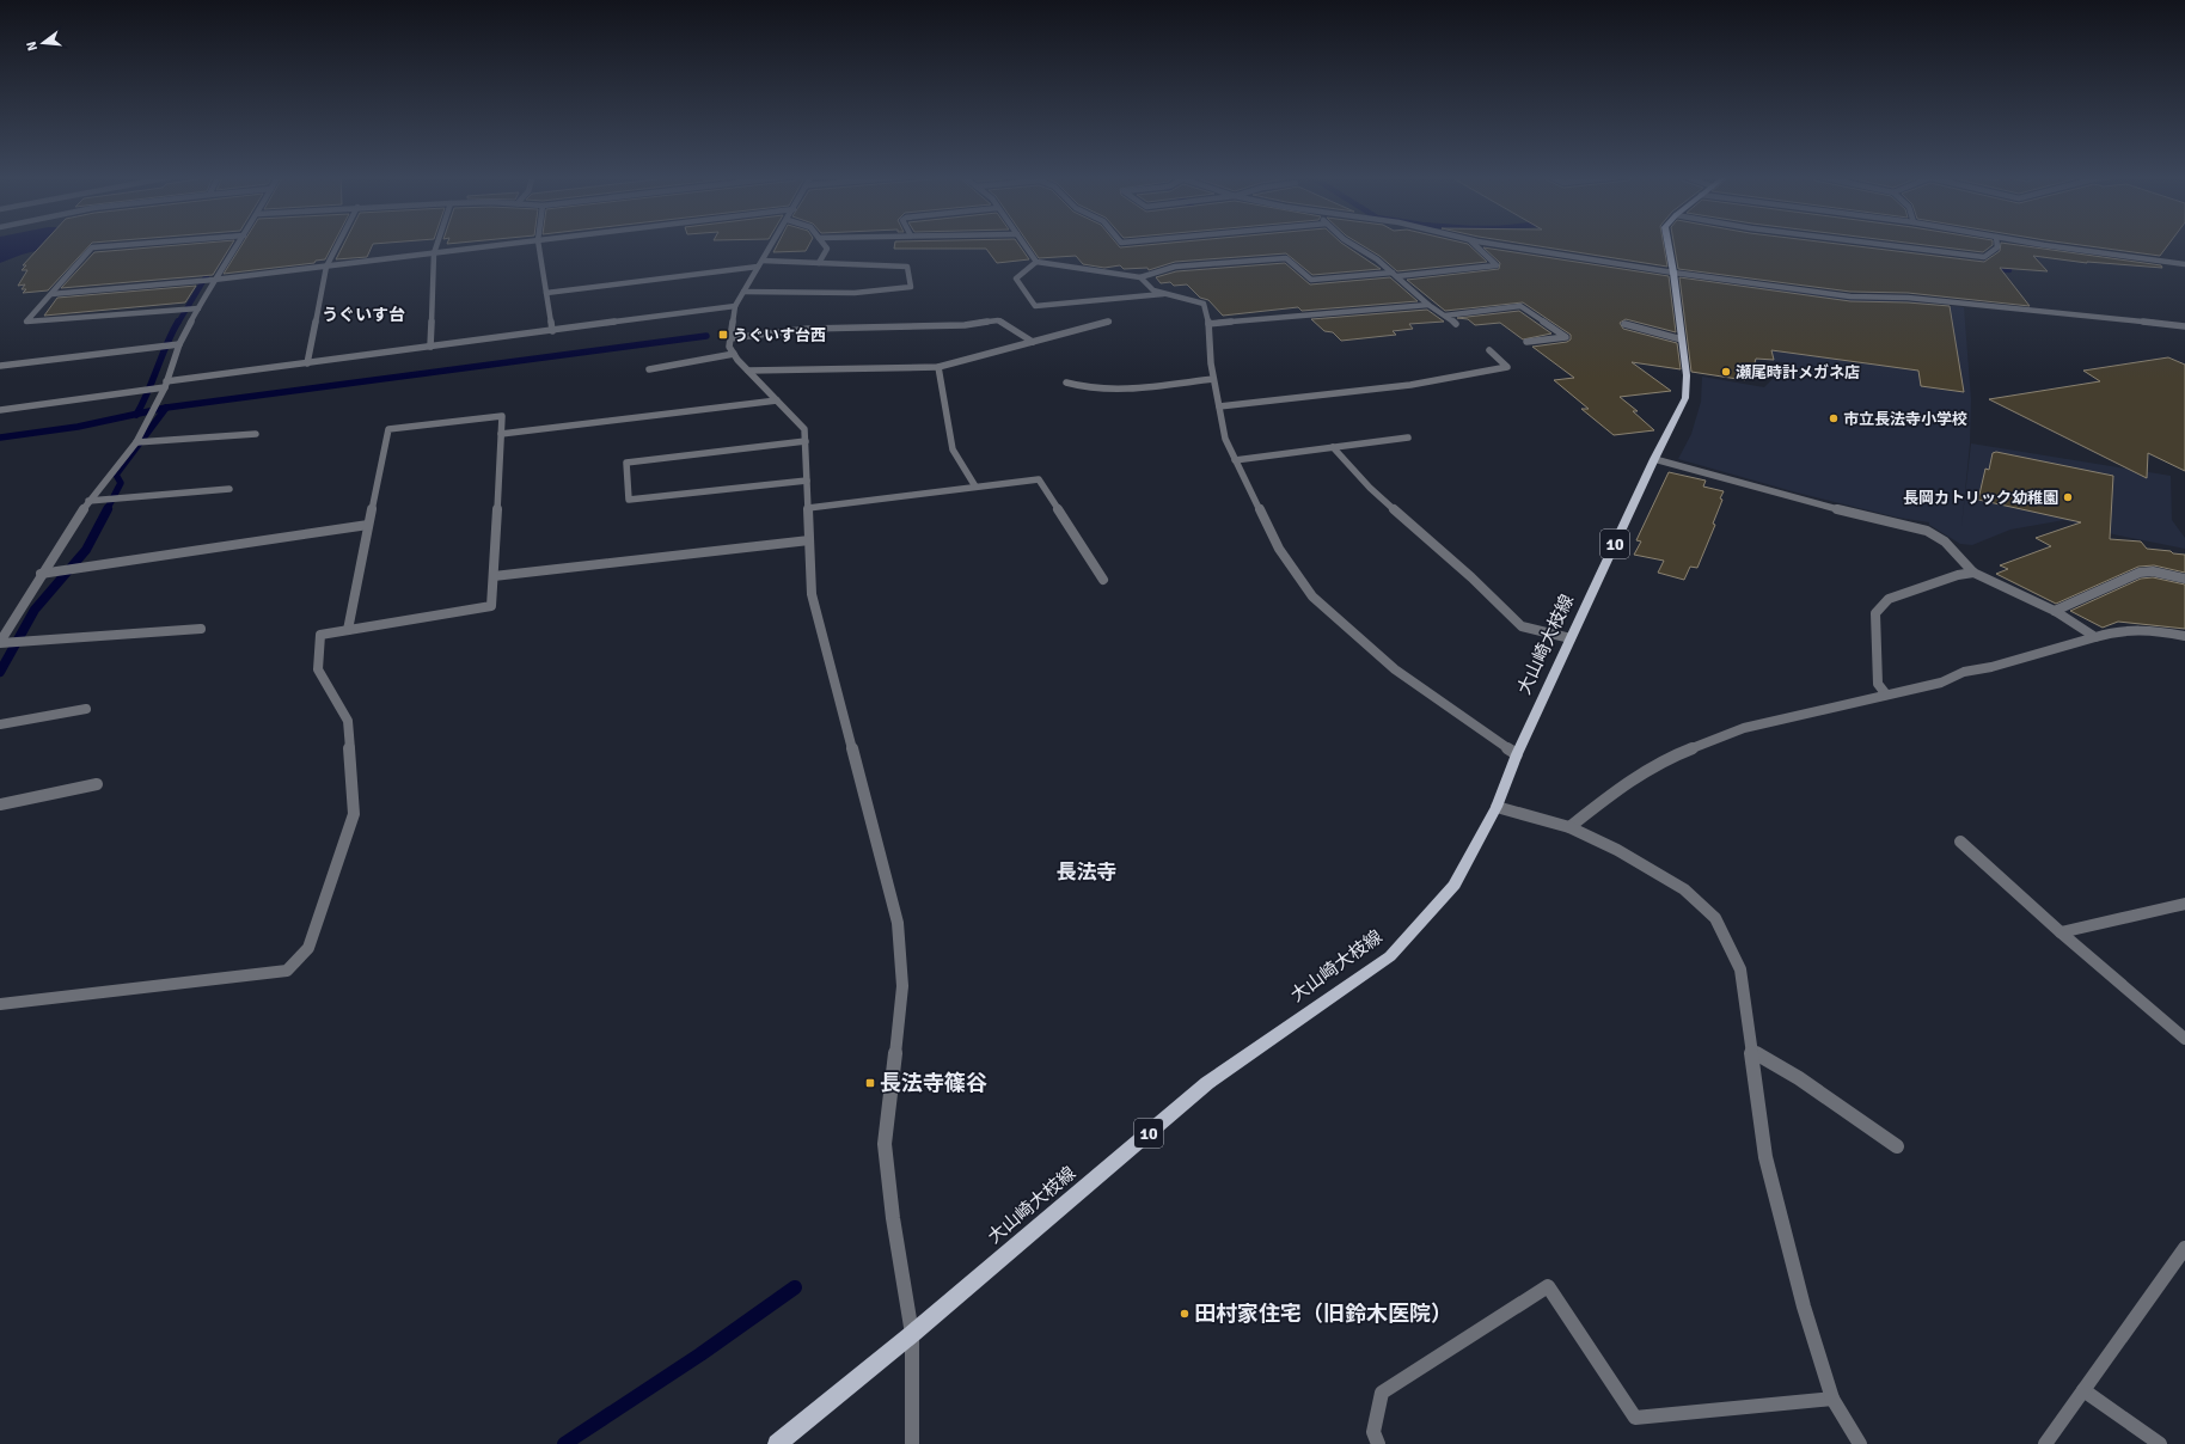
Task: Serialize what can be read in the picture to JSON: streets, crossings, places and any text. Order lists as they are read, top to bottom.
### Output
{
  "streets": {
    "main road": ["10", "大山崎大枝線"]
  },
  "districts": ["うぐいす台", "長法寺"],
  "places": {
    "transit": ["うぐいす台西", "長法寺篠谷"],
    "other": [
      "瀬尾時計メガネ店",
      "市立長法寺小学校",
      "長岡カトリック幼稚園",
      "田村家住宅（旧鈴木医院）"
    ]
  },
  "north": "left"
}
